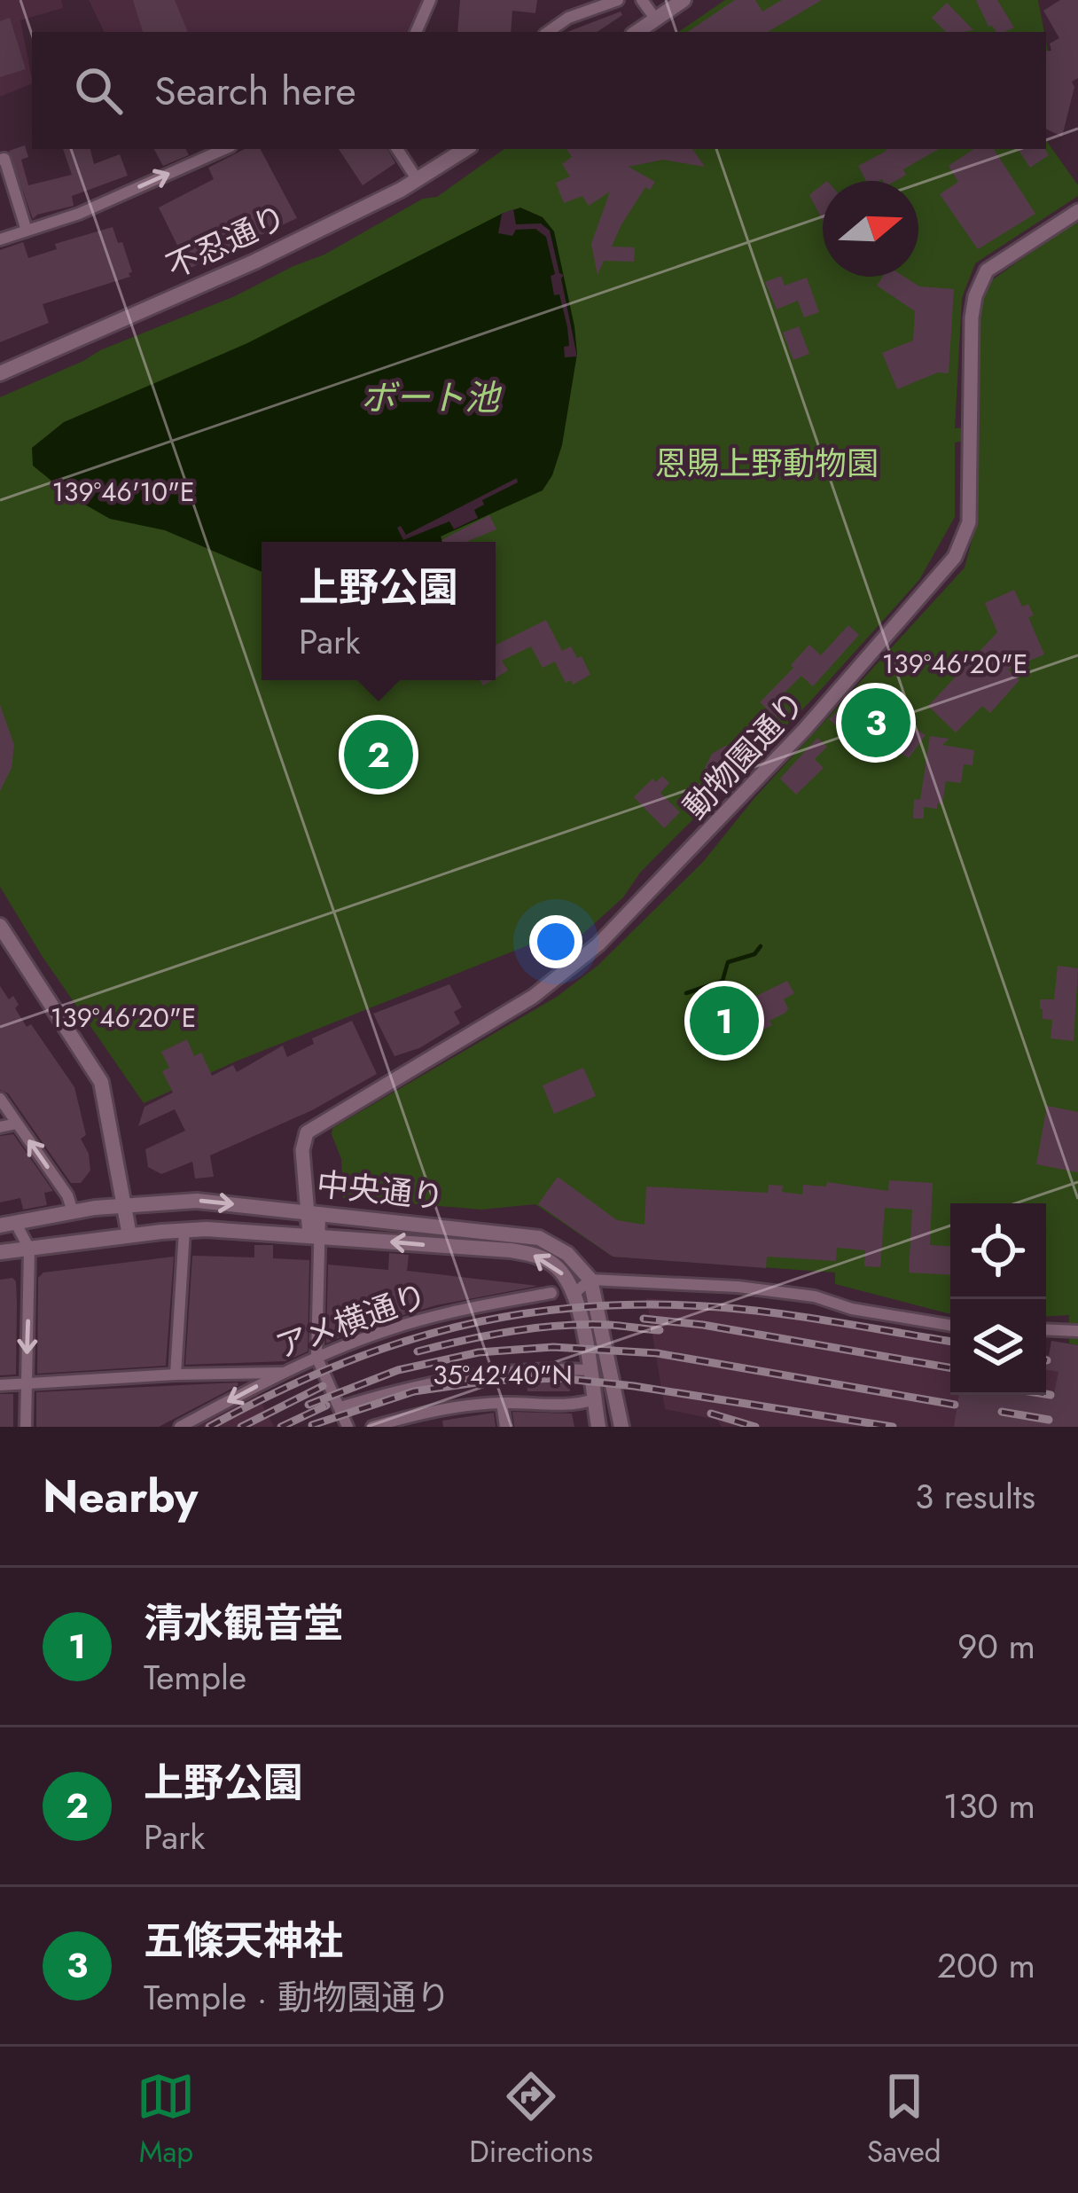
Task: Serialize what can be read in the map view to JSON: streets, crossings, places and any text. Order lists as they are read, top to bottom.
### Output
{
  "streets": {
    "main road": ["不忍通り", "中央通り"],
    "street": ["動物園通り", "アメ横通り"]
  },
  "crossings": [
    ["動物園通り", "中央通り"]
  ],
  "water": ["ボート池"],
  "parks": ["恩賜上野動物園"],
  "north": "right",
  "page": {
    "search": "Search here",
    "popup": ["上野公園", "Park"],
    "pins": ["3", "2", "1"],
    "heading": ["Nearby", "3 results"],
    "list": [
      {
        "mark": "1",
        "name": "清水観音堂",
        "note": "Temple",
        "value": "90 m"
      },
      {
        "mark": "2",
        "name": "上野公園",
        "note": "Park",
        "value": "130 m"
      },
      {
        "mark": "3",
        "name": "五條天神社",
        "note": "Temple · 動物園通り",
        "value": "200 m"
      }
    ],
    "nav": ["Map", "Directions", "Saved"]
  },
  "coordinates": ["139°46'10\"E", "139°46'20\"E", "35°42'40\"N"]
}
